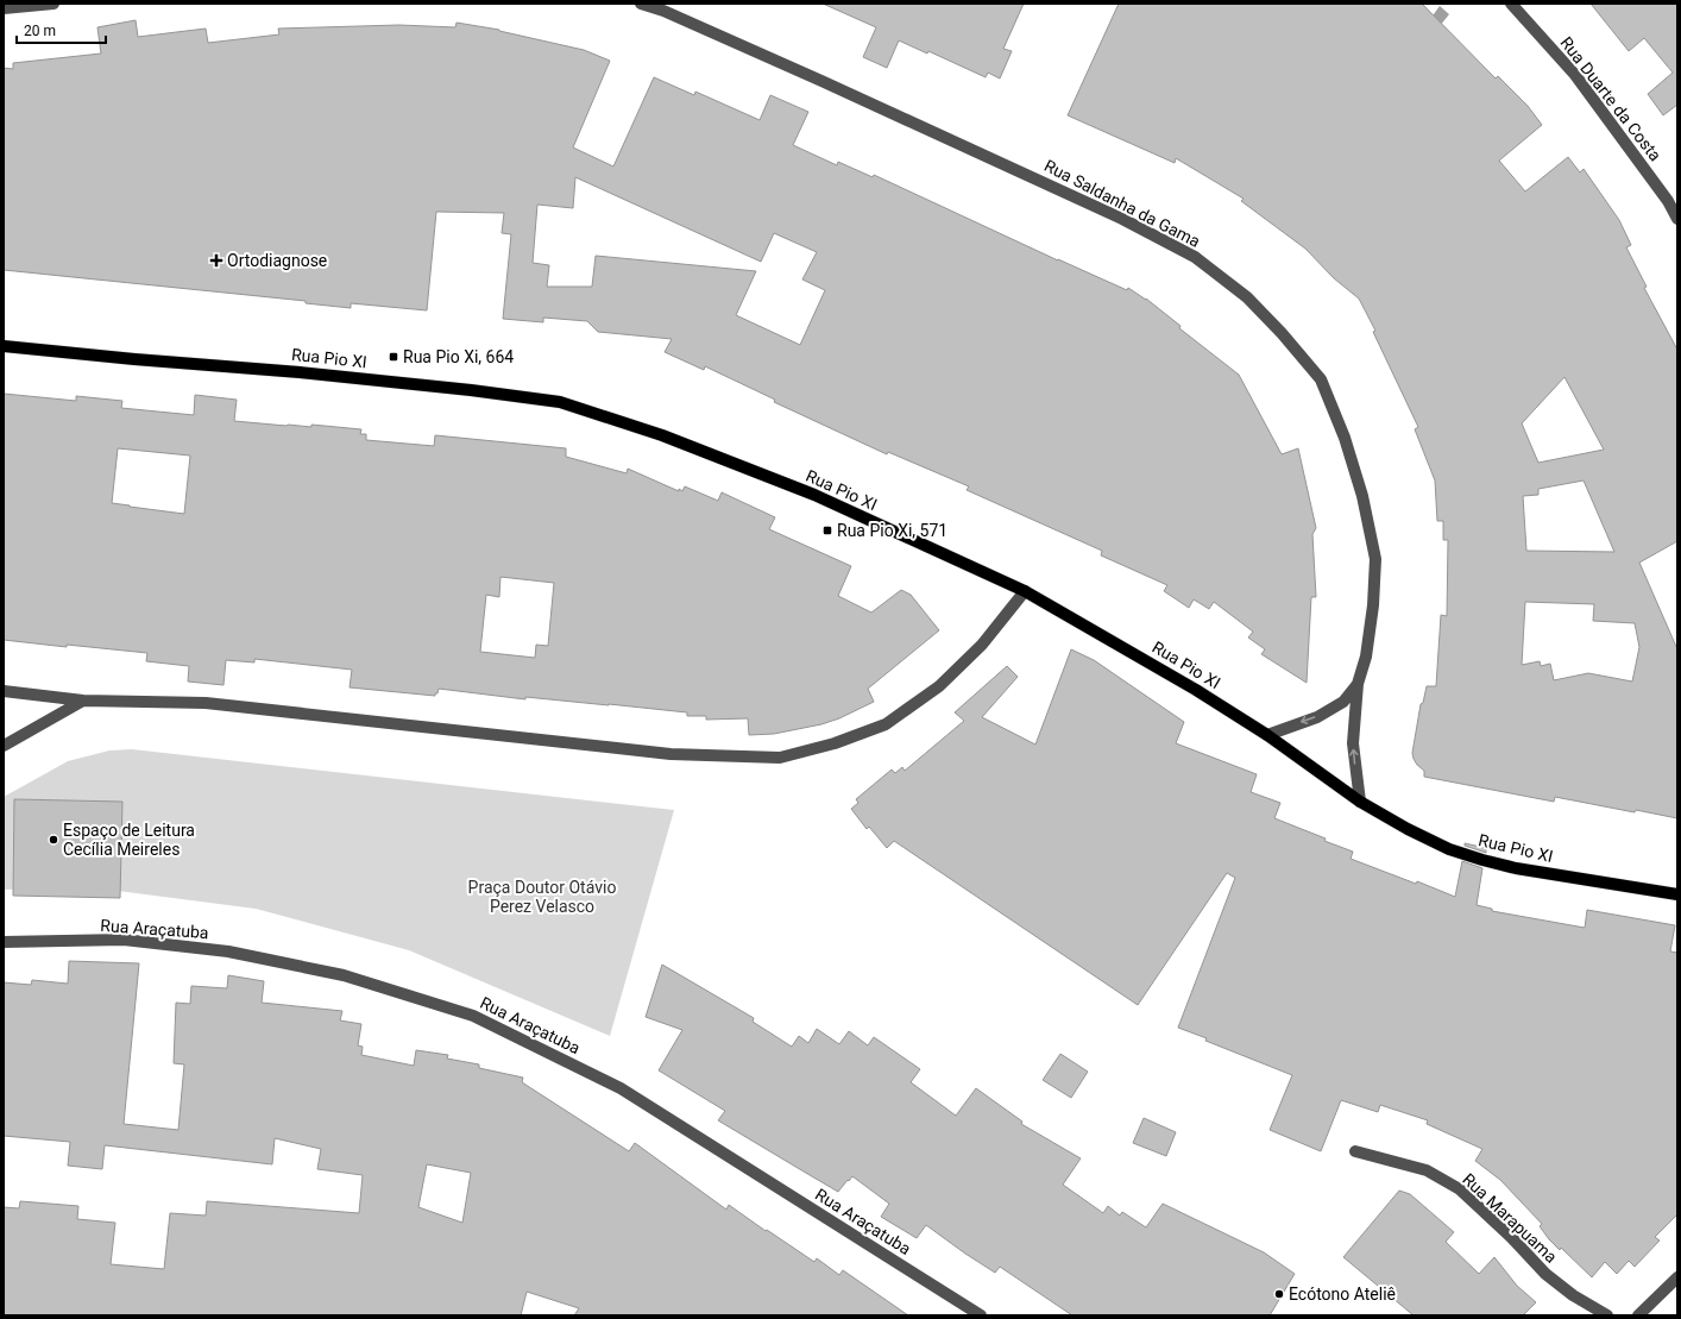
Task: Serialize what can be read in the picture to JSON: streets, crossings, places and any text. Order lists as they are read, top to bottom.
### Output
{
  "streets": {
    "main road": ["Rua Pio XI"],
    "street": [
      "Rua Duarte da Costa",
      "Rua Saldanha da Gama",
      "Rua Araçatuba",
      "Rua Marapuama"
    ]
  },
  "crossings": [
    ["Rua Saldanha da Gama", "Rua Pio XI"]
  ],
  "parks": ["Praça Doutor Otávio Perez Velasco"],
  "places": {
    "health": ["Ortodiagnose"],
    "transit": ["Rua Pio Xi, 664", "Rua Pio Xi, 571"],
    "other": ["Espaço de Leitura Cecília Meireles", "Ecótono Ateliê"]
  },
  "scale_bar": "20 m"
}
